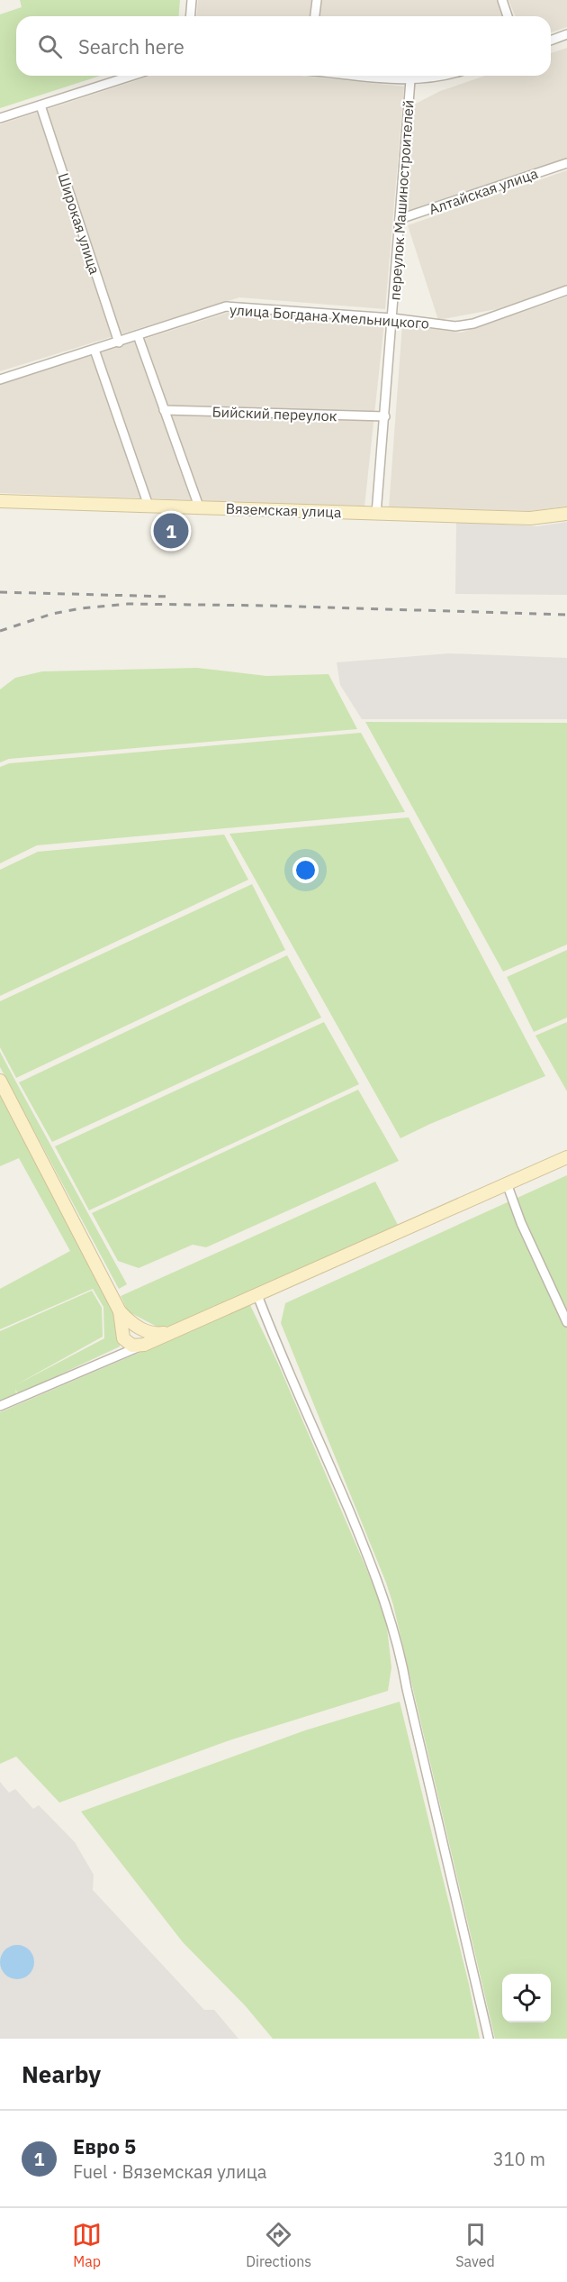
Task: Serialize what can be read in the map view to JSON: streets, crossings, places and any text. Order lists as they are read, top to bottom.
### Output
{
  "streets": {
    "main road": ["Вяземская улица"],
    "street": [
      "Алтайская улица",
      "переулок Машиностроителей",
      "Широкая улица",
      "улица Богдана Хмельницкого",
      "Бийский переулок"
    ]
  },
  "crossings": [
    ["Алтайская улица", "переулок Машиностроителей"],
    ["переулок Машиностроителей", "улица Богдана Хмельницкого"],
    ["переулок Машиностроителей", "Бийский переулок"],
    ["переулок Машиностроителей", "Вяземская улица"],
    ["Широкая улица", "улица Богдана Хмельницкого"]
  ],
  "page": {
    "search": "Search here",
    "pins": "1",
    "heading": "Nearby",
    "list": [
      {
        "mark": "1",
        "name": "Евро 5",
        "note": "Fuel · Вяземская улица",
        "value": "310 m"
      }
    ],
    "nav": ["Map", "Directions", "Saved"]
  }
}
